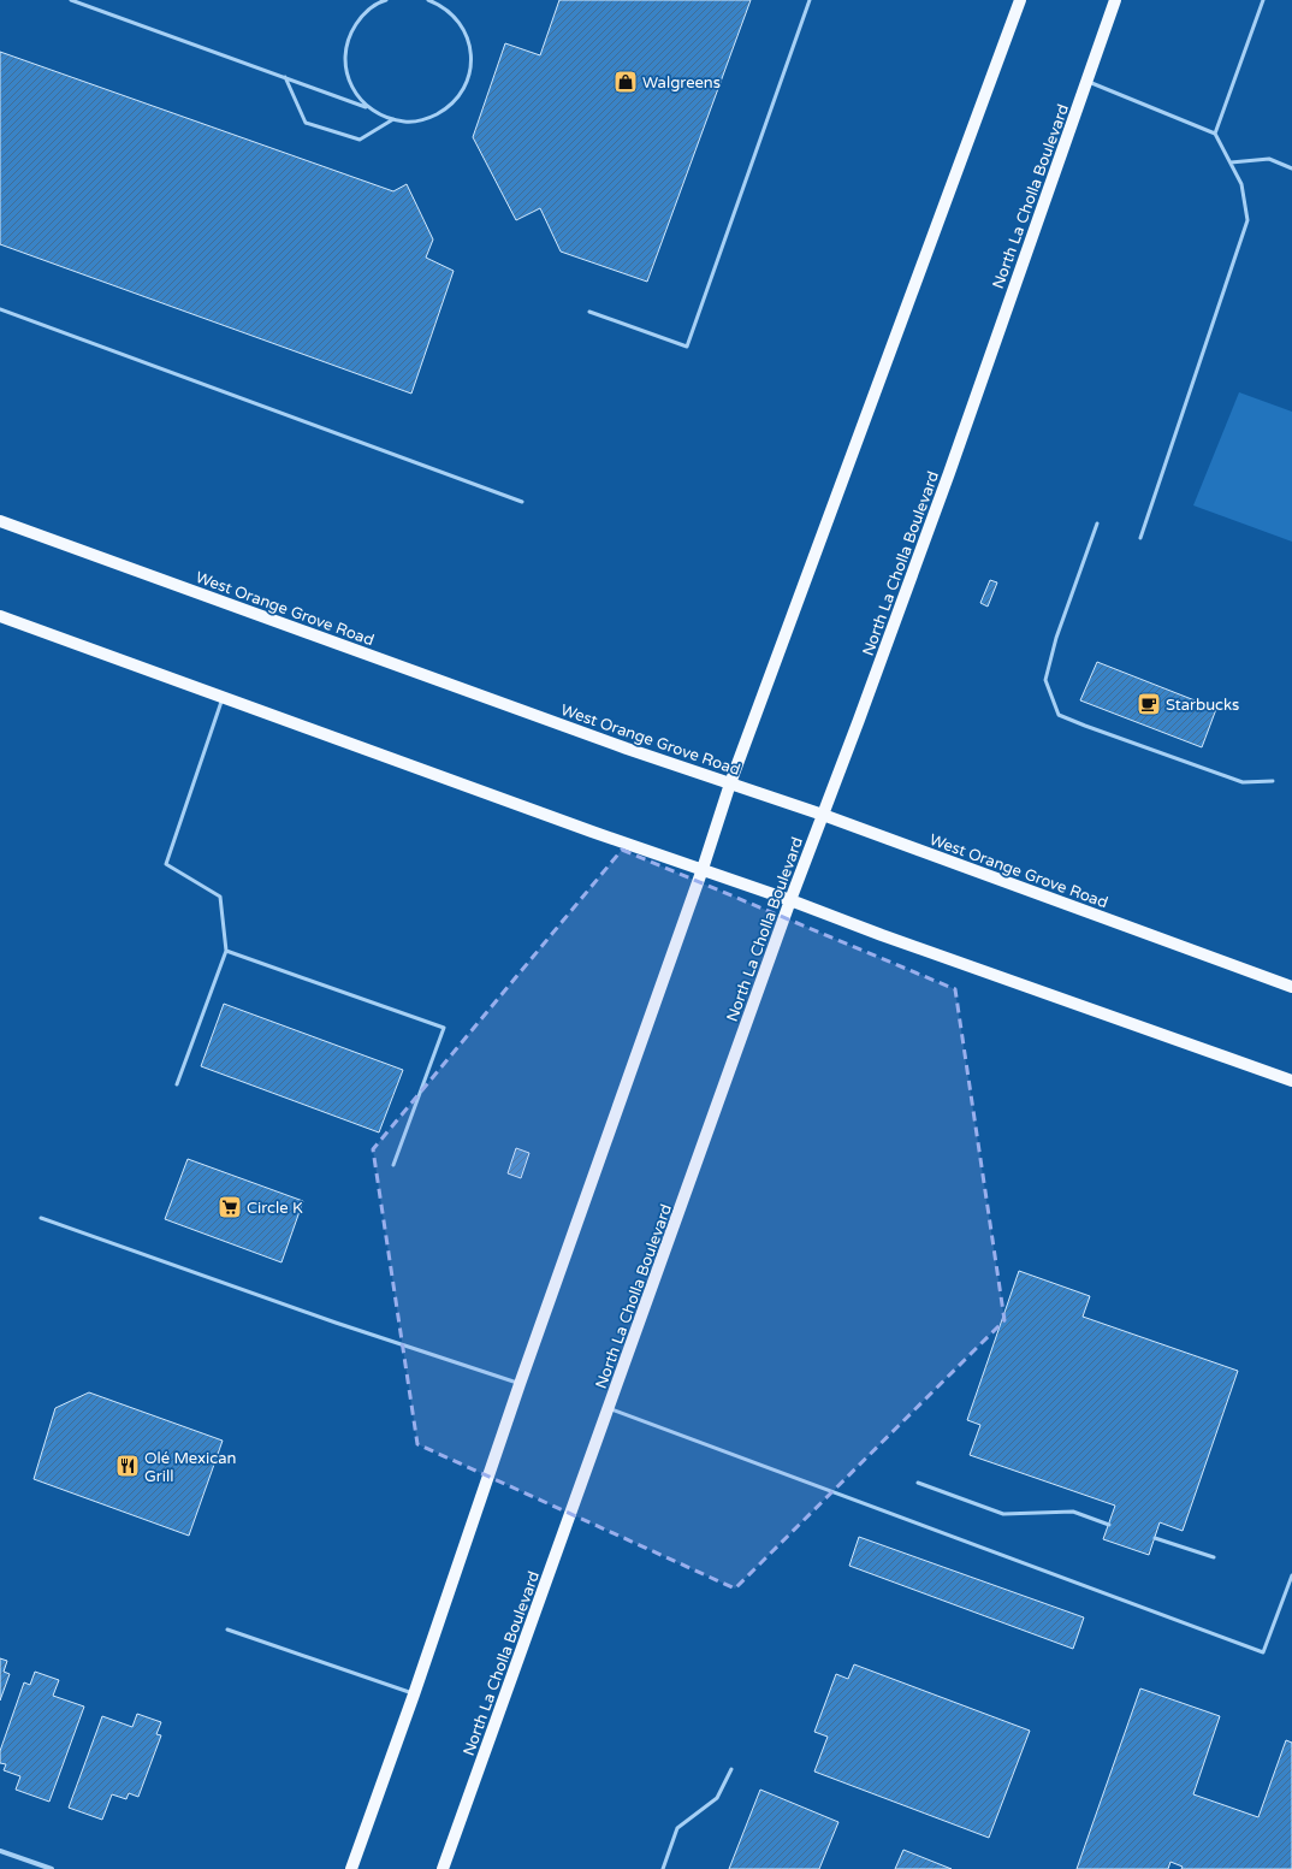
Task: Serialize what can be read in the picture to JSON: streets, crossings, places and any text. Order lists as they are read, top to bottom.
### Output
{
  "streets": {
    "main road": ["North La Cholla Boulevard", "West Orange Grove Road"]
  },
  "crossings": [
    ["North La Cholla Boulevard", "West Orange Grove Road"]
  ],
  "places": {
    "shop": ["Walgreens"],
    "cafe": ["Starbucks"],
    "supermarket": ["Circle K"],
    "restaurant": ["Olé Mexican Grill"]
  }
}
